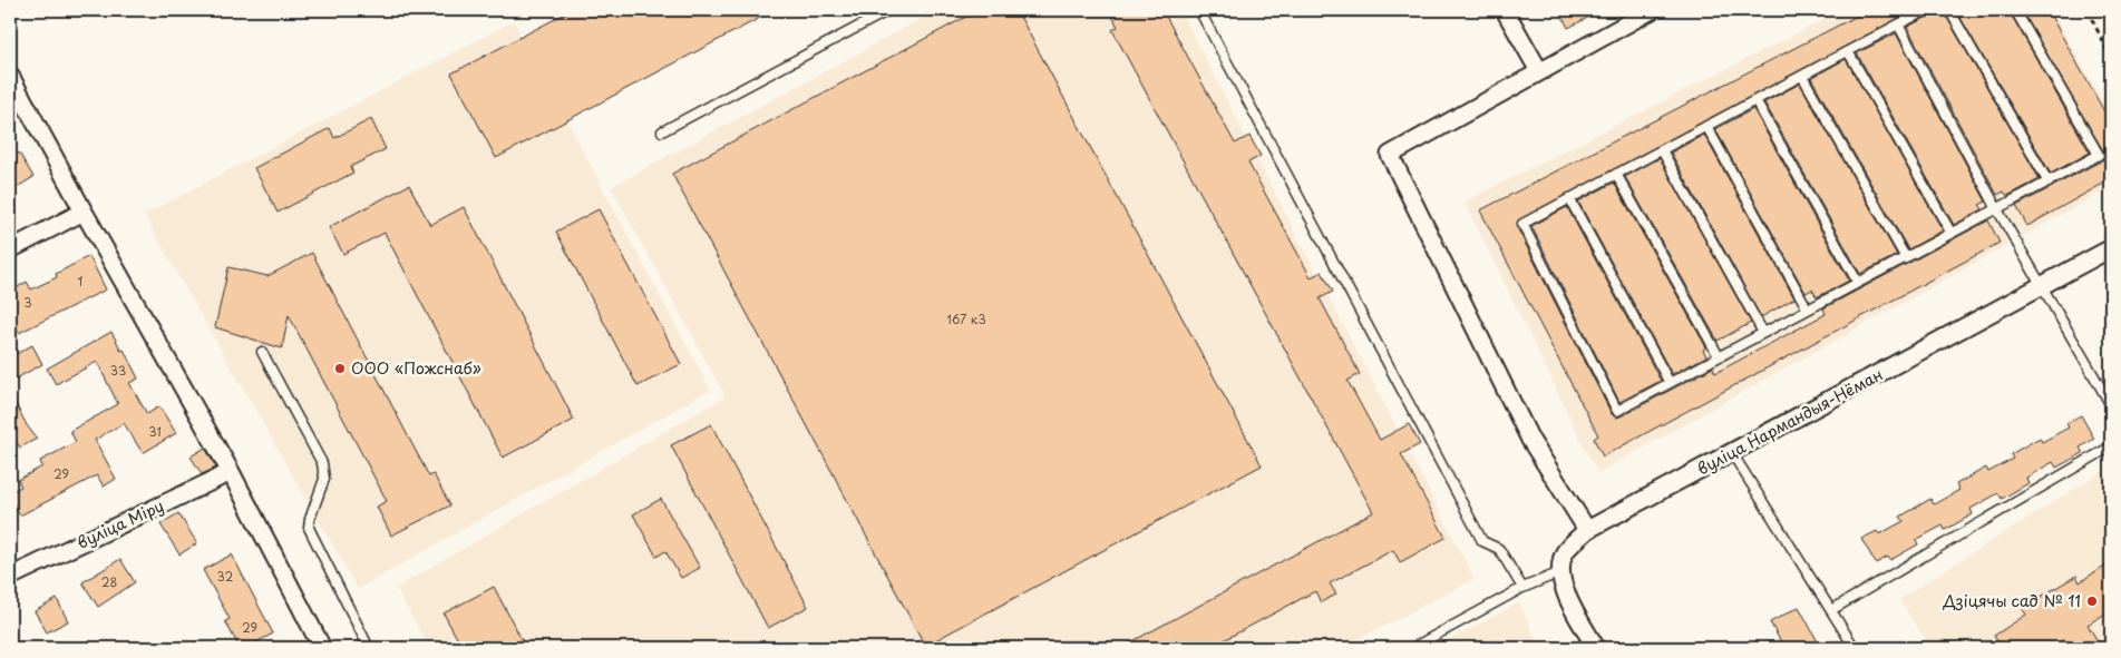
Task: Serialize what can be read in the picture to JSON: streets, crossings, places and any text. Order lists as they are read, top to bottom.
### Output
{
  "streets": {
    "street": ["вуліца Нармандыя-Нёман", "вуліца Міру"]
  },
  "places": ["ООО «Пожснаб»", "Дзіцячы сад № 11"],
  "house_numbers": [
    "1",
    "3",
    "167 к3",
    "33",
    "31",
    "29",
    "32",
    "28",
    "29"
  ]
}
